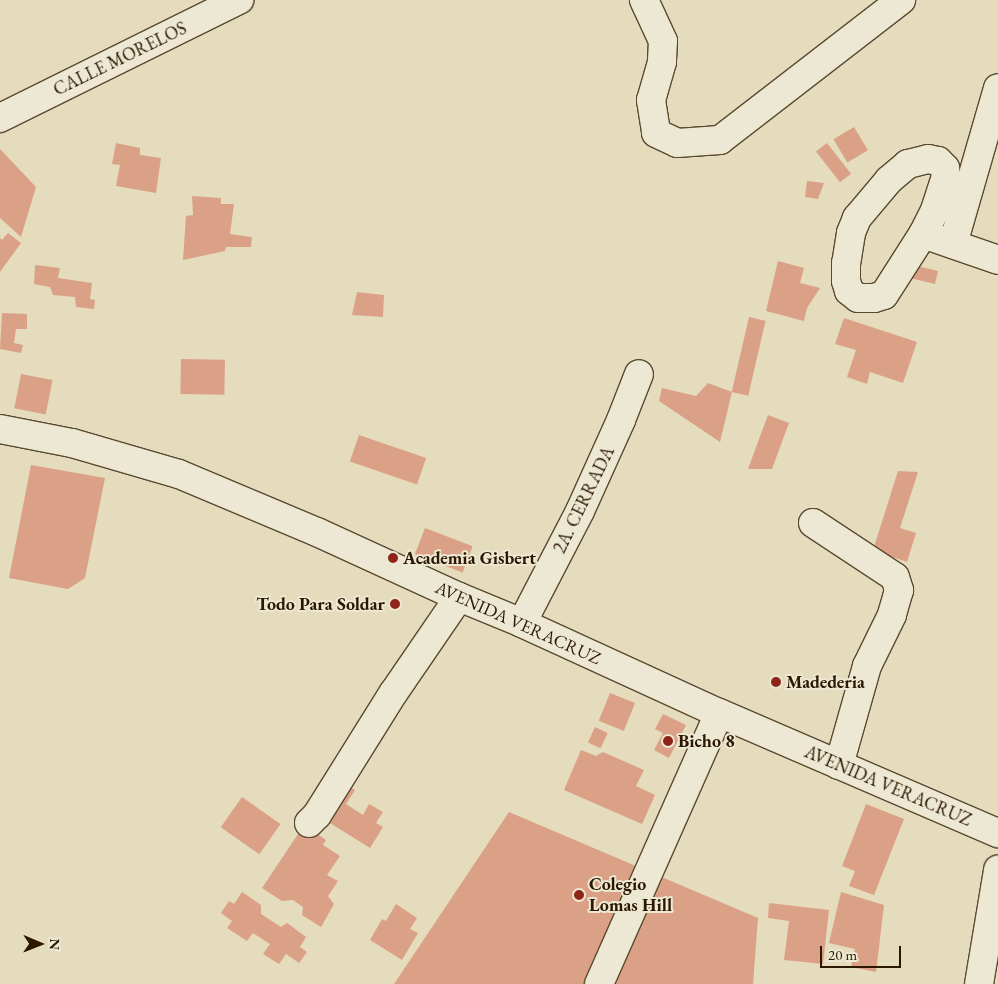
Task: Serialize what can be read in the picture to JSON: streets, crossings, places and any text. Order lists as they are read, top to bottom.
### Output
{
  "streets": {
    "street": ["CALLE MORELOS", "2A. CERRADA", "AVENIDA VERACRUZ"]
  },
  "crossings": [
    ["2A. CERRADA", "AVENIDA VERACRUZ"]
  ],
  "places": [
    "Academia Gisbert",
    "Todo Para Soldar",
    "Madederia",
    "Bicho 8",
    "Colegio Lomas Hill"
  ],
  "scale_bar": "20 m",
  "north": "right"
}
